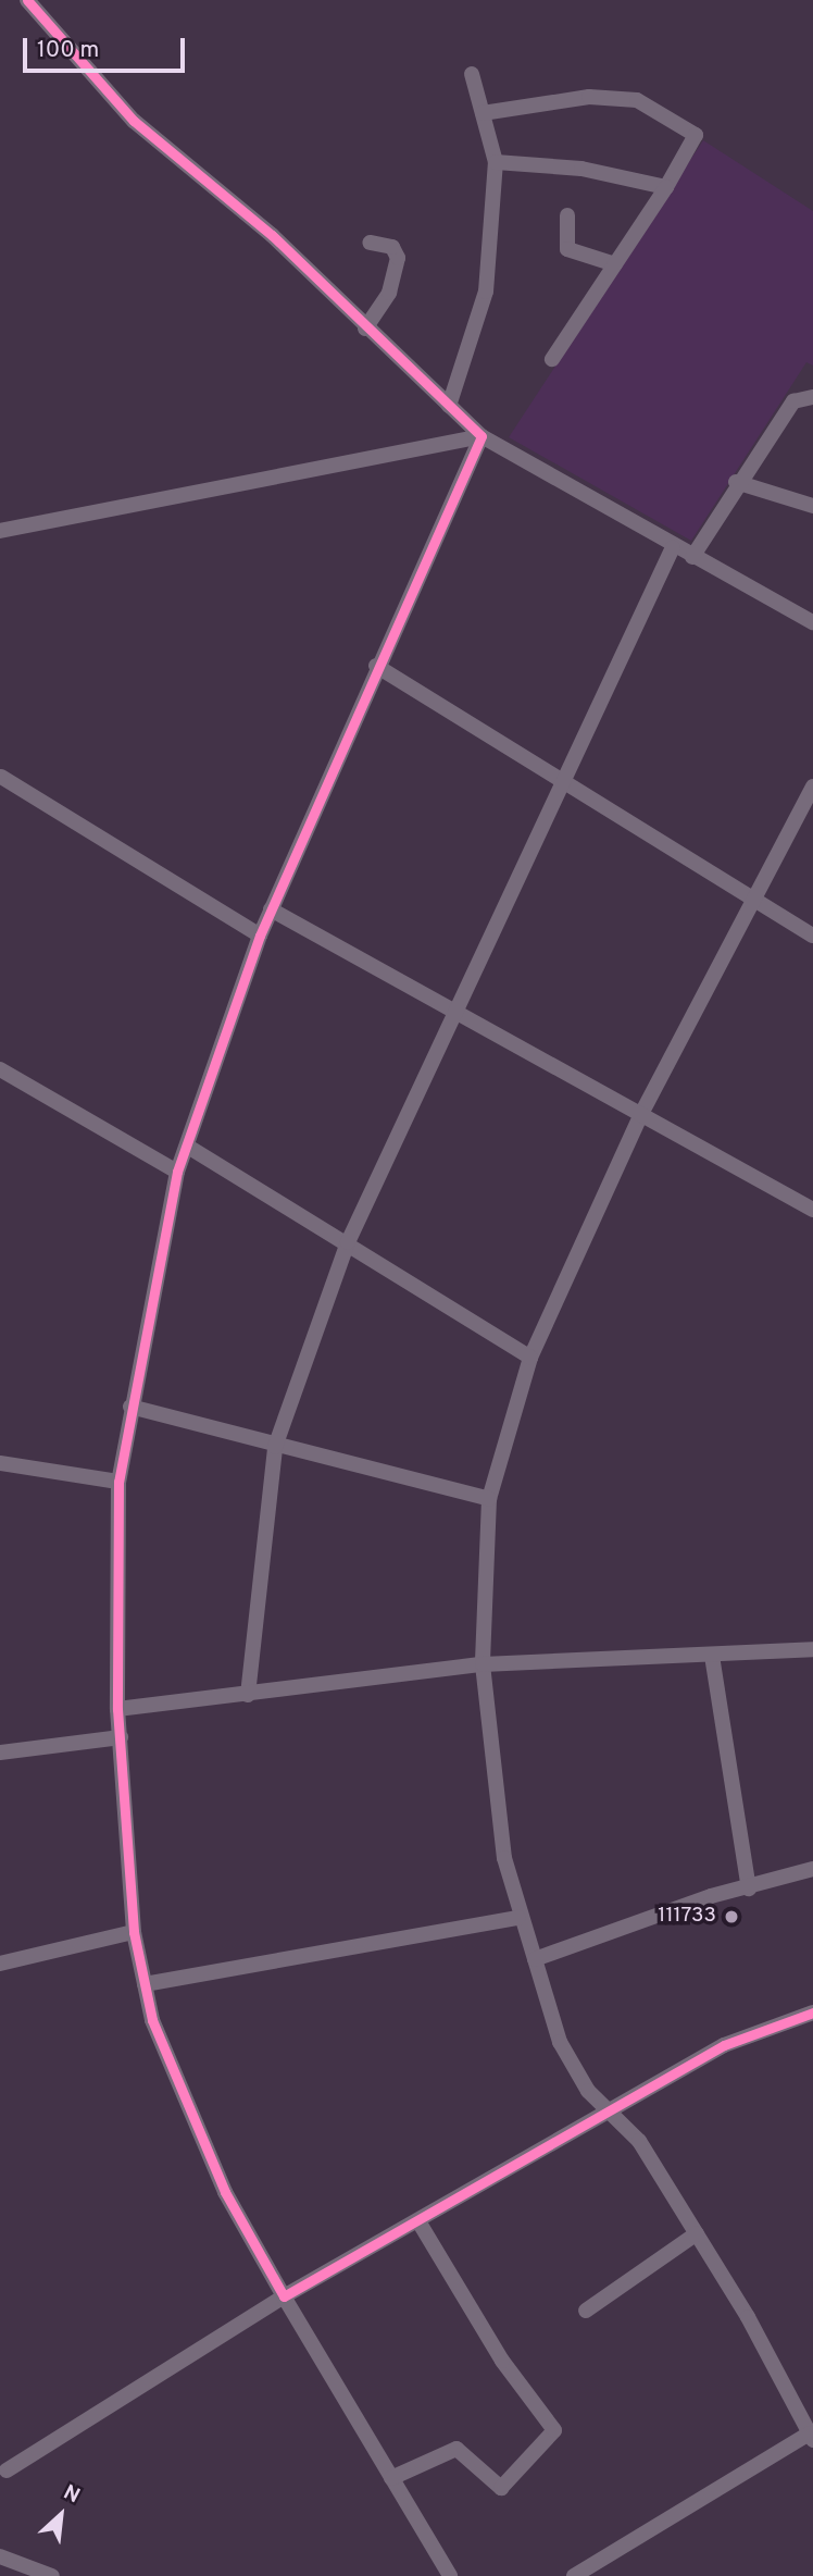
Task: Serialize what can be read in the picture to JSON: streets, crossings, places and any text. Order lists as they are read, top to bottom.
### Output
{
  "places": ["111733"],
  "scale_bar": "100 m",
  "north": "top right"
}
